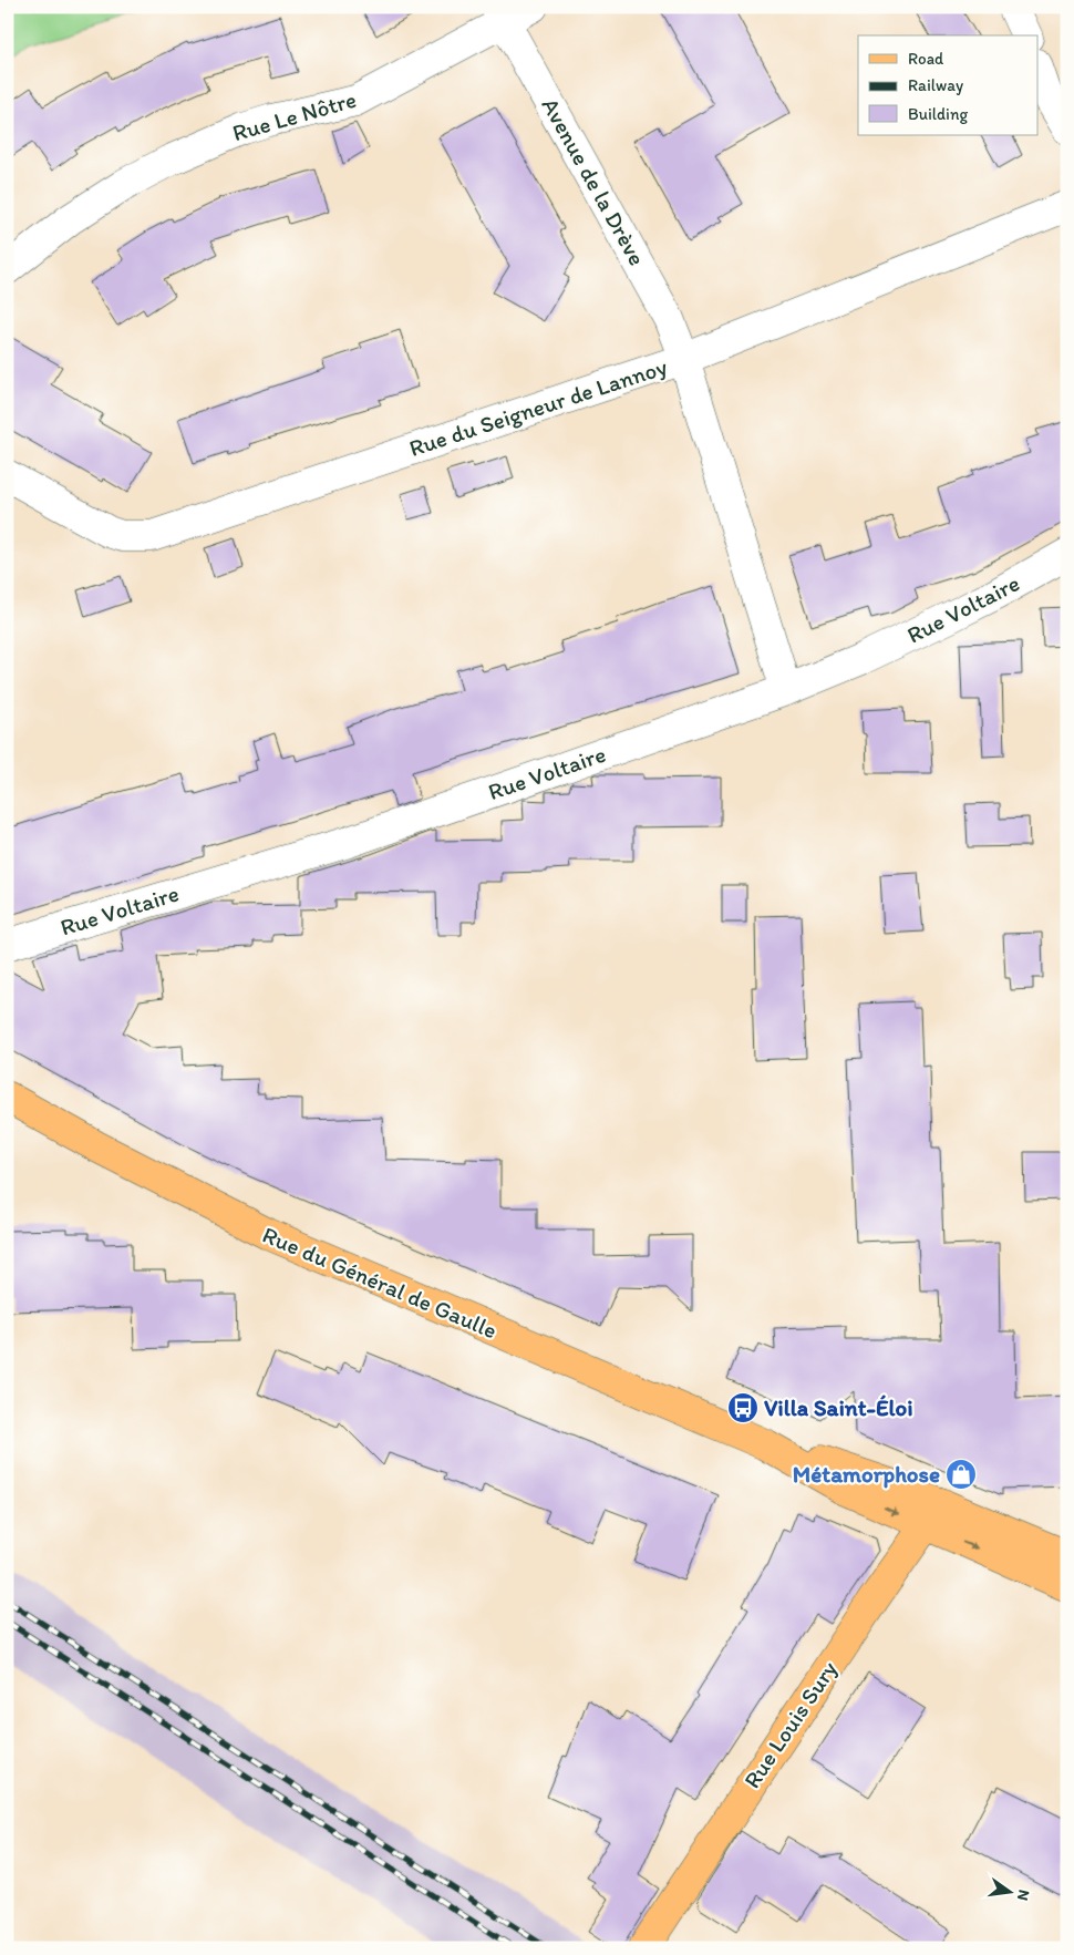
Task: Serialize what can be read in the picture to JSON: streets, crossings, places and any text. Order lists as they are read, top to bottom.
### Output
{
  "streets": {
    "main road": ["Rue du Général de Gaulle", "Rue Louis Sury"],
    "street": [
      "Rue Le Nôtre",
      "Avenue de la Drève",
      "Rue du Seigneur de Lannoy",
      "Rue Voltaire"
    ]
  },
  "crossings": [
    ["Rue Le Nôtre", "Avenue de la Drève"],
    ["Avenue de la Drève", "Rue du Seigneur de Lannoy"],
    ["Avenue de la Drève", "Rue Voltaire"],
    ["Rue du Général de Gaulle", "Rue Louis Sury"]
  ],
  "places": {
    "bus stop": ["Villa Saint-Éloi"],
    "shop": ["Métamorphose"]
  },
  "legend": ["Road", "Railway", "Building"],
  "north": "right"
}
